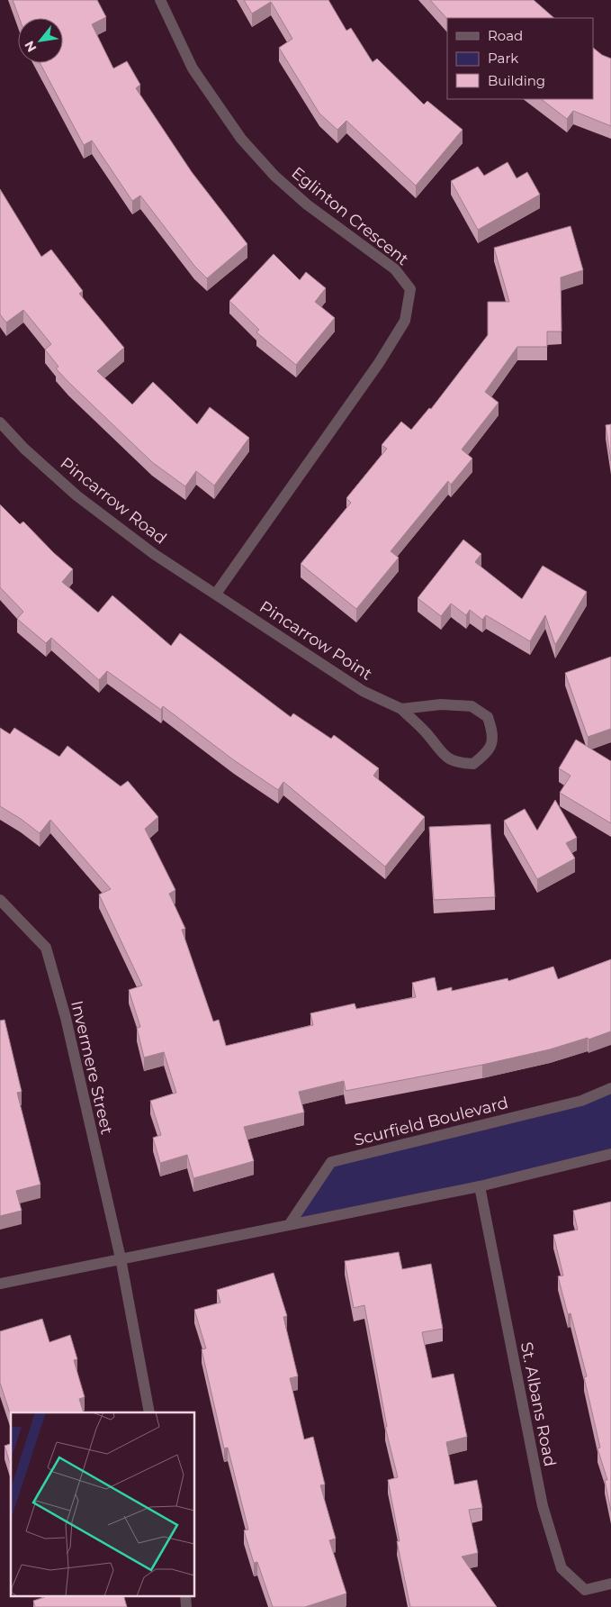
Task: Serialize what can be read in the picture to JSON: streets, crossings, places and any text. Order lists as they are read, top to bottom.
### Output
{
  "streets": {
    "street": [
      "Eglinton Crescent",
      "Pincarrow Road",
      "Pincarrow Point",
      "Invermere Street",
      "Scurfield Boulevard",
      "St. Albans Road"
    ]
  },
  "crossings": [
    ["Eglinton Crescent", "Pincarrow Road"],
    ["Eglinton Crescent", "Pincarrow Point"],
    ["Pincarrow Road", "Pincarrow Point"]
  ],
  "legend": ["Road", "Park", "Building"],
  "north": "bottom left"
}
